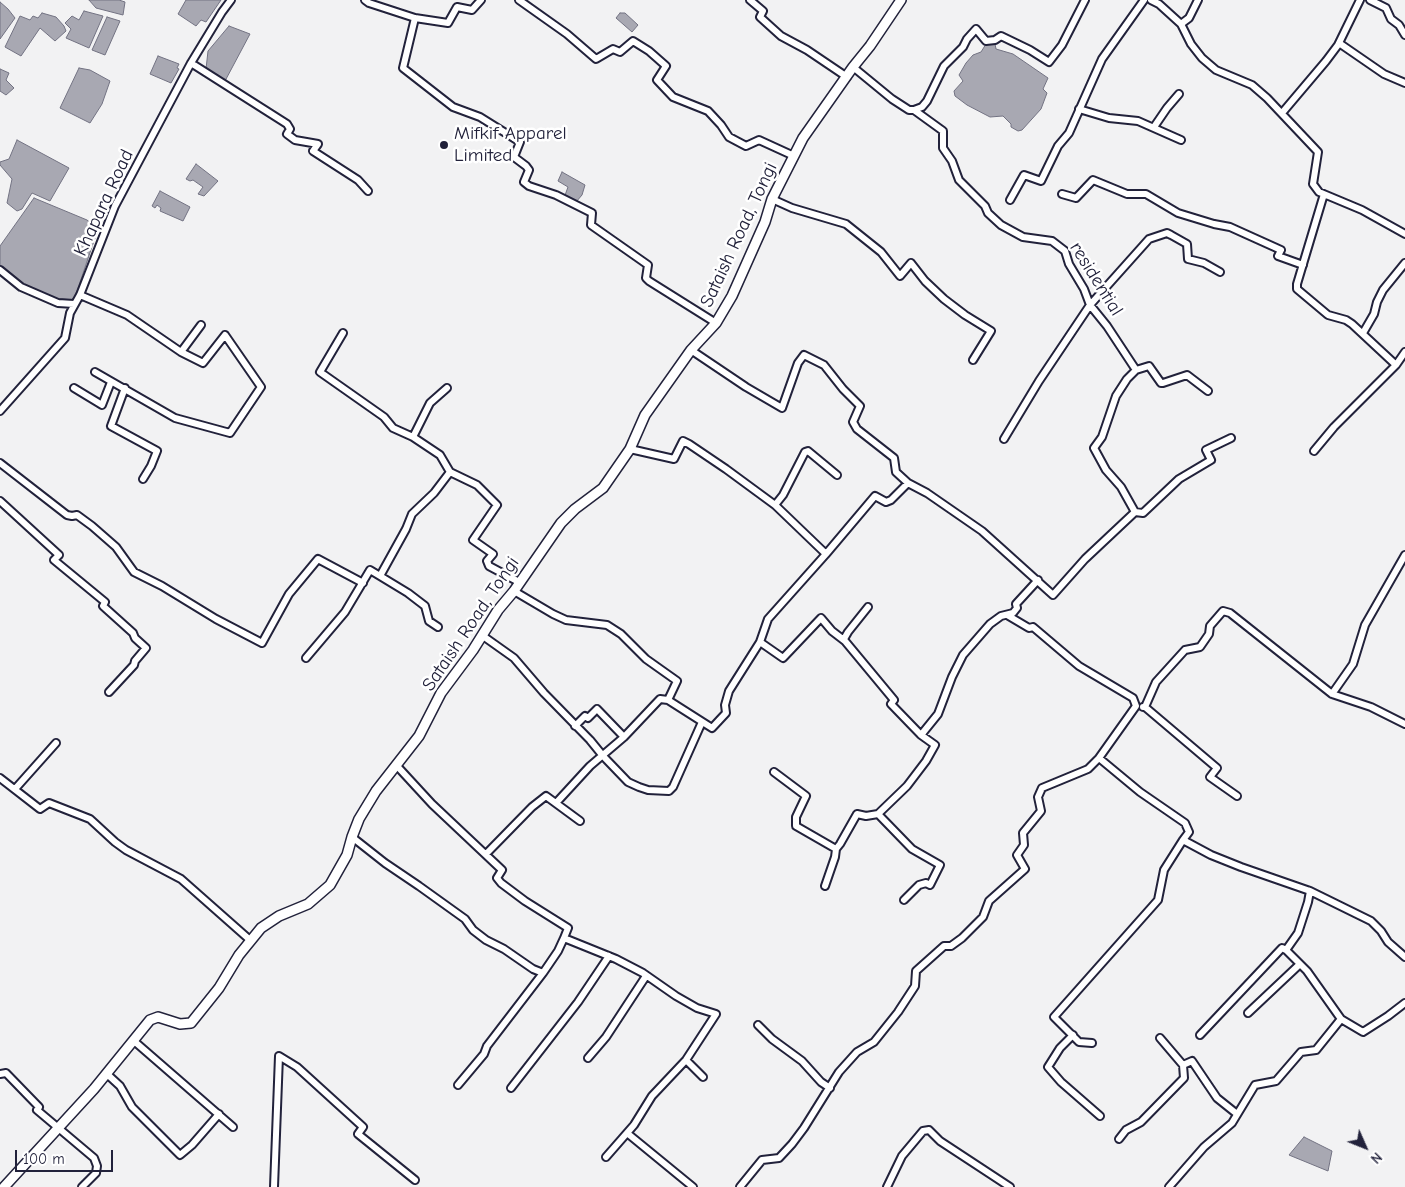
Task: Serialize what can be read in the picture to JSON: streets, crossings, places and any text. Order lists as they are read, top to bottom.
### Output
{
  "streets": {
    "street": ["Khapara Road", "Sataish Road, Tongi", "residential"]
  },
  "crossings": [
    ["Sataish Road, Tongi", "residential"]
  ],
  "places": ["Mifkif Apparel Limited"],
  "scale_bar": "100 m",
  "north": "bottom right"
}
